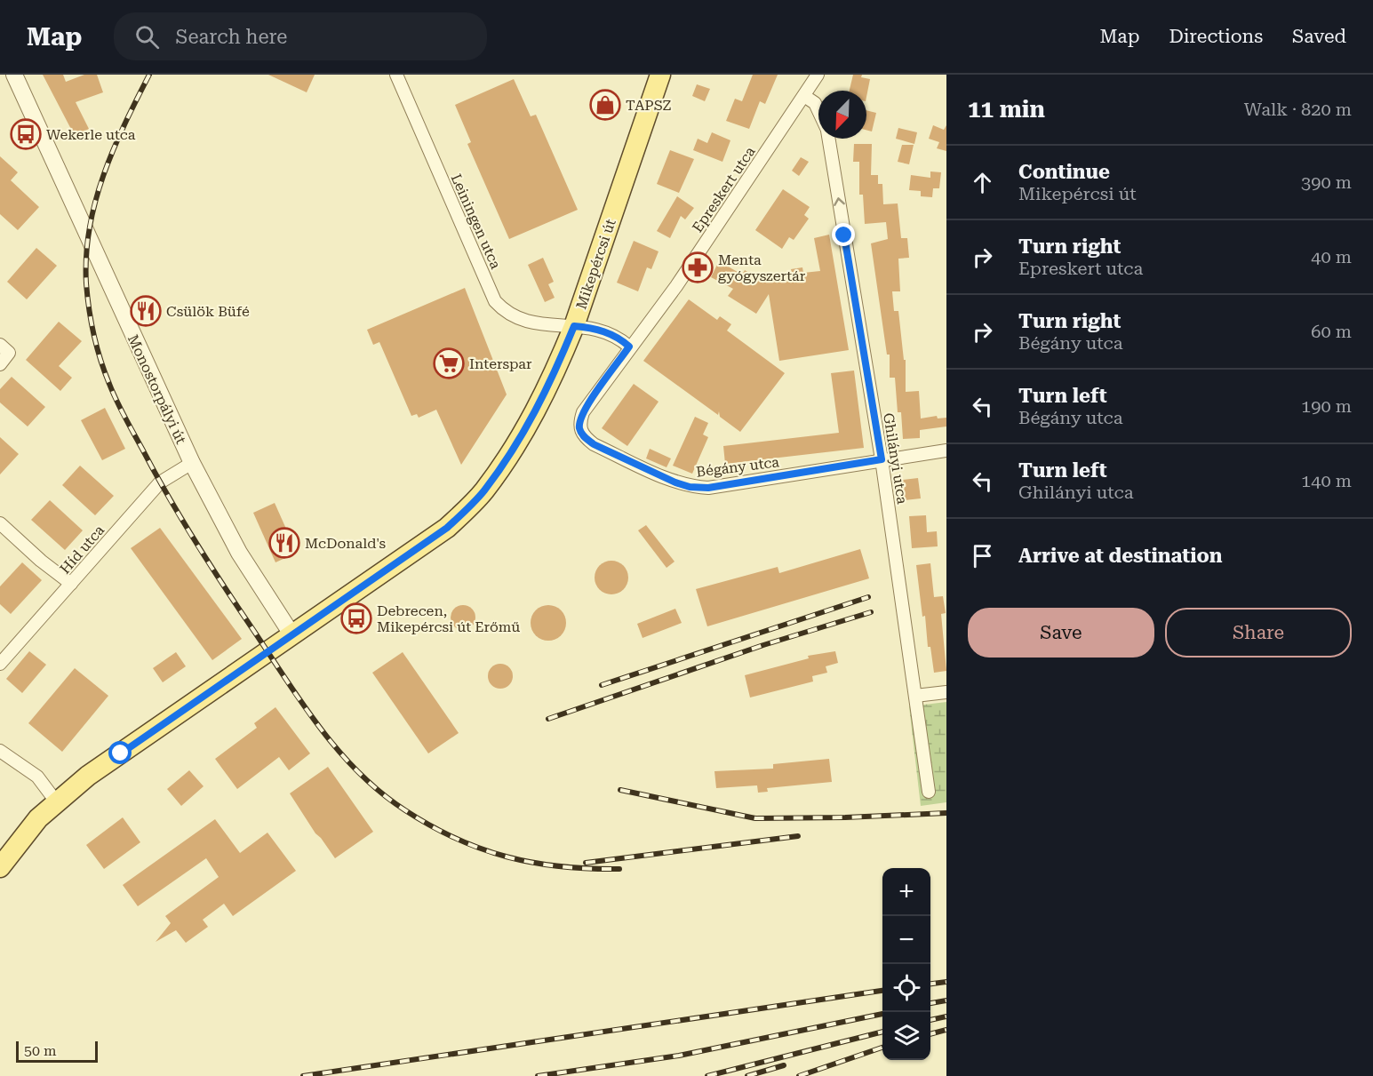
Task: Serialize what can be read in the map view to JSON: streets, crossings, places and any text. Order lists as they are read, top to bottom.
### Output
{
  "streets": {
    "main road": ["Mikepércsi út"],
    "street": [
      "Epreskert utca",
      "Leiningen utca",
      "Monostorpályi út",
      "Ghilányi utca",
      "Bégány utca",
      "Híd utca"
    ]
  },
  "crossings": [
    ["Epreskert utca", "Ghilányi utca"],
    ["Epreskert utca", "Bégány utca"],
    ["Leiningen utca", "Mikepércsi út"],
    ["Mikepércsi út", "Monostorpályi út"],
    ["Monostorpályi út", "Híd utca"],
    ["Ghilányi utca", "Bégány utca"]
  ],
  "one_way": ["Ghilányi utca"],
  "places": {
    "shop": ["TAPSZ"],
    "bus stop": ["Wekerle utca", "Debrecen, Mikepércsi út Erőmű"],
    "pharmacy": ["Menta gyógyszertár"],
    "restaurant": ["Csülök Büfé", "McDonald's"],
    "supermarket": ["Interspar"]
  },
  "scale_bar": "50 m",
  "north": "bottom left",
  "page": {
    "header": "Map",
    "search": "Search here",
    "nav": ["Map", "Directions", "Saved"],
    "heading": ["11 min", "Walk · 820 m"],
    "list": [
      ["Continue", "Mikepércsi út", "390 m"],
      ["Turn right", "Epreskert utca", "40 m"],
      ["Turn right", "Bégány utca", "60 m"],
      ["Turn left", "Bégány utca", "190 m"],
      ["Turn left", "Ghilányi utca", "140 m"],
      "Arrive at destination"
    ],
    "buttons": ["Save", "Share"],
    "map_buttons": ["+", "−"],
    "scale": "50 m"
  }
}
